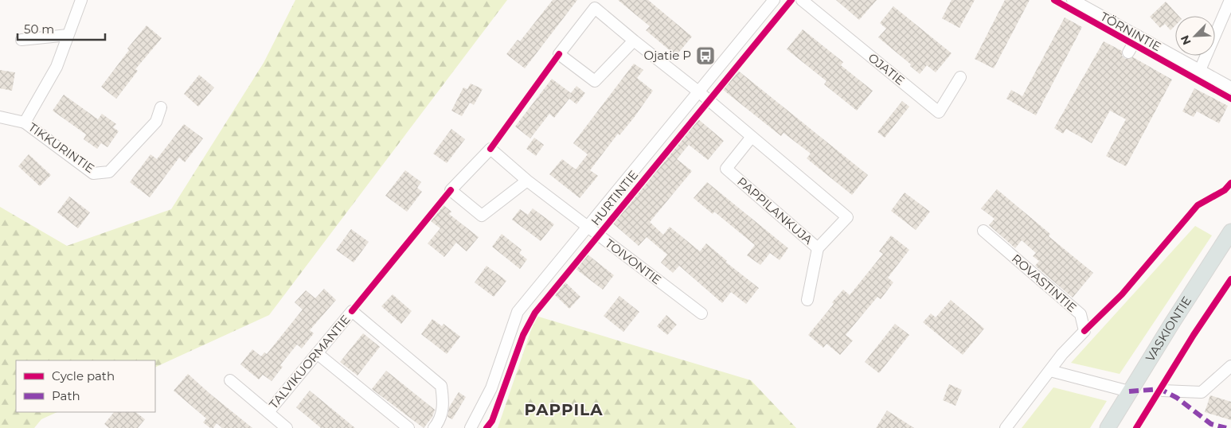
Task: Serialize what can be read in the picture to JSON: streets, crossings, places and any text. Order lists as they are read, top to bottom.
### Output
{
  "streets": {
    "main road": ["VASKIONTIE"],
    "street": [
      "TÖRNINTIE",
      "OJATIE",
      "TIKKURINTIE",
      "HURTINTIE",
      "PAPPILANKUJA",
      "TOIVONTIE",
      "ROVASTINTIE",
      "TALVIKUORMANTIE"
    ]
  },
  "crossings": [
    ["HURTINTIE", "PAPPILANKUJA"],
    ["HURTINTIE", "TOIVONTIE"]
  ],
  "districts": ["PAPPILA"],
  "places": {
    "bus stop": ["Ojatie P"]
  },
  "legend": ["Cycle path", "Path"],
  "scale_bar": "50 m",
  "north": "bottom left"
}
